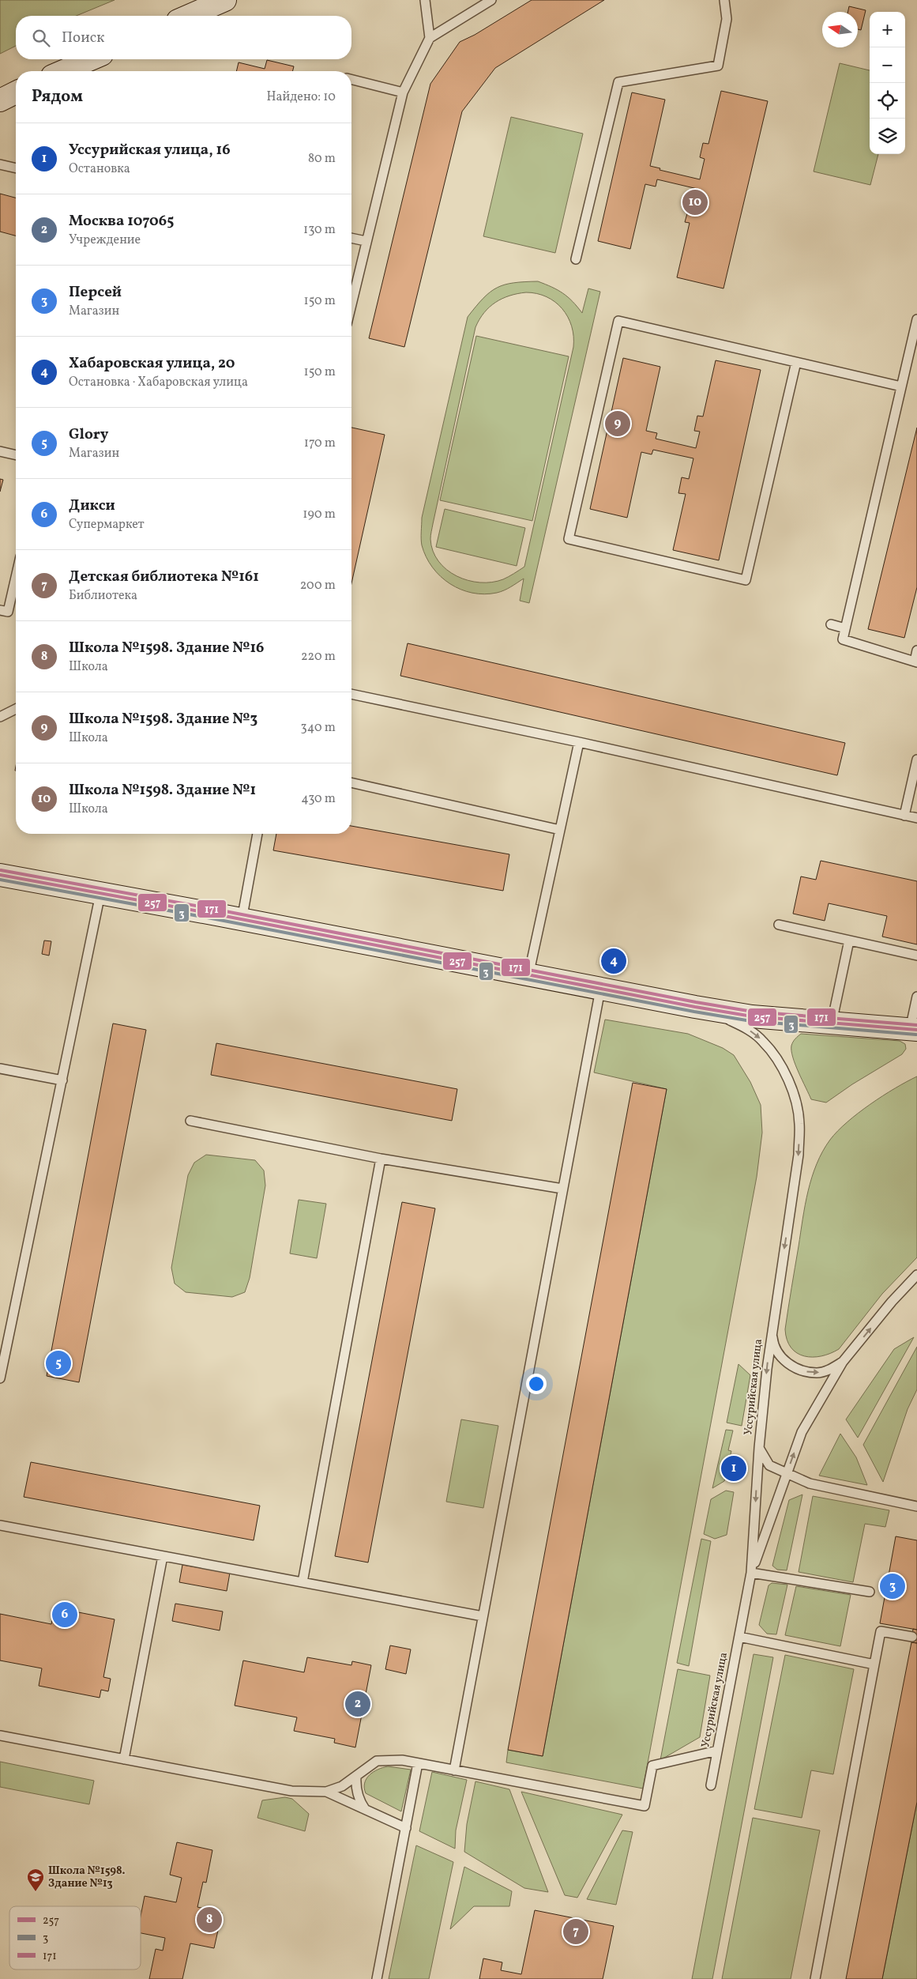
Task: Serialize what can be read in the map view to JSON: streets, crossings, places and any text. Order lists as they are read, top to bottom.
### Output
{
  "streets": {
    "lane": ["Уссурийская улица"]
  },
  "places": {
    "school or university": ["Школа №1598. Здание №13"]
  },
  "lines": ["transit line 171", "transit line 257", "transit line 3"],
  "legend": ["257", "3", "171"],
  "north": "left",
  "page": {
    "map_buttons": ["+", "−"],
    "search": "Поиск",
    "heading": ["Рядом", "Найдено: 10"],
    "list": [
      {
        "mark": "1",
        "name": "Уссурийская улица, 16",
        "note": "Остановка",
        "value": "80 m"
      },
      {
        "mark": "2",
        "name": "Москва 107065",
        "note": "Учреждение",
        "value": "130 m"
      },
      {
        "mark": "3",
        "name": "Персей",
        "note": "Магазин",
        "value": "150 m"
      },
      {
        "mark": "4",
        "name": "Хабаровская улица, 20",
        "note": "Остановка · Хабаровская улица",
        "value": "150 m"
      },
      {
        "mark": "5",
        "name": "Glory",
        "note": "Магазин",
        "value": "170 m"
      },
      {
        "mark": "6",
        "name": "Дикси",
        "note": "Супермаркет",
        "value": "190 m"
      },
      {
        "mark": "7",
        "name": "Детская библиотека №161",
        "note": "Библиотека",
        "value": "200 m"
      },
      {
        "mark": "8",
        "name": "Школа №1598. Здание №16",
        "note": "Школа",
        "value": "220 m"
      },
      {
        "mark": "9",
        "name": "Школа №1598. Здание №3",
        "note": "Школа",
        "value": "340 m"
      },
      {
        "mark": "10",
        "name": "Школа №1598. Здание №1",
        "note": "Школа",
        "value": "430 m"
      }
    ],
    "pins": [
      "10",
      "9",
      "4",
      "5",
      "1",
      "3",
      "6",
      "2",
      "8",
      "7"
    ]
  }
}
